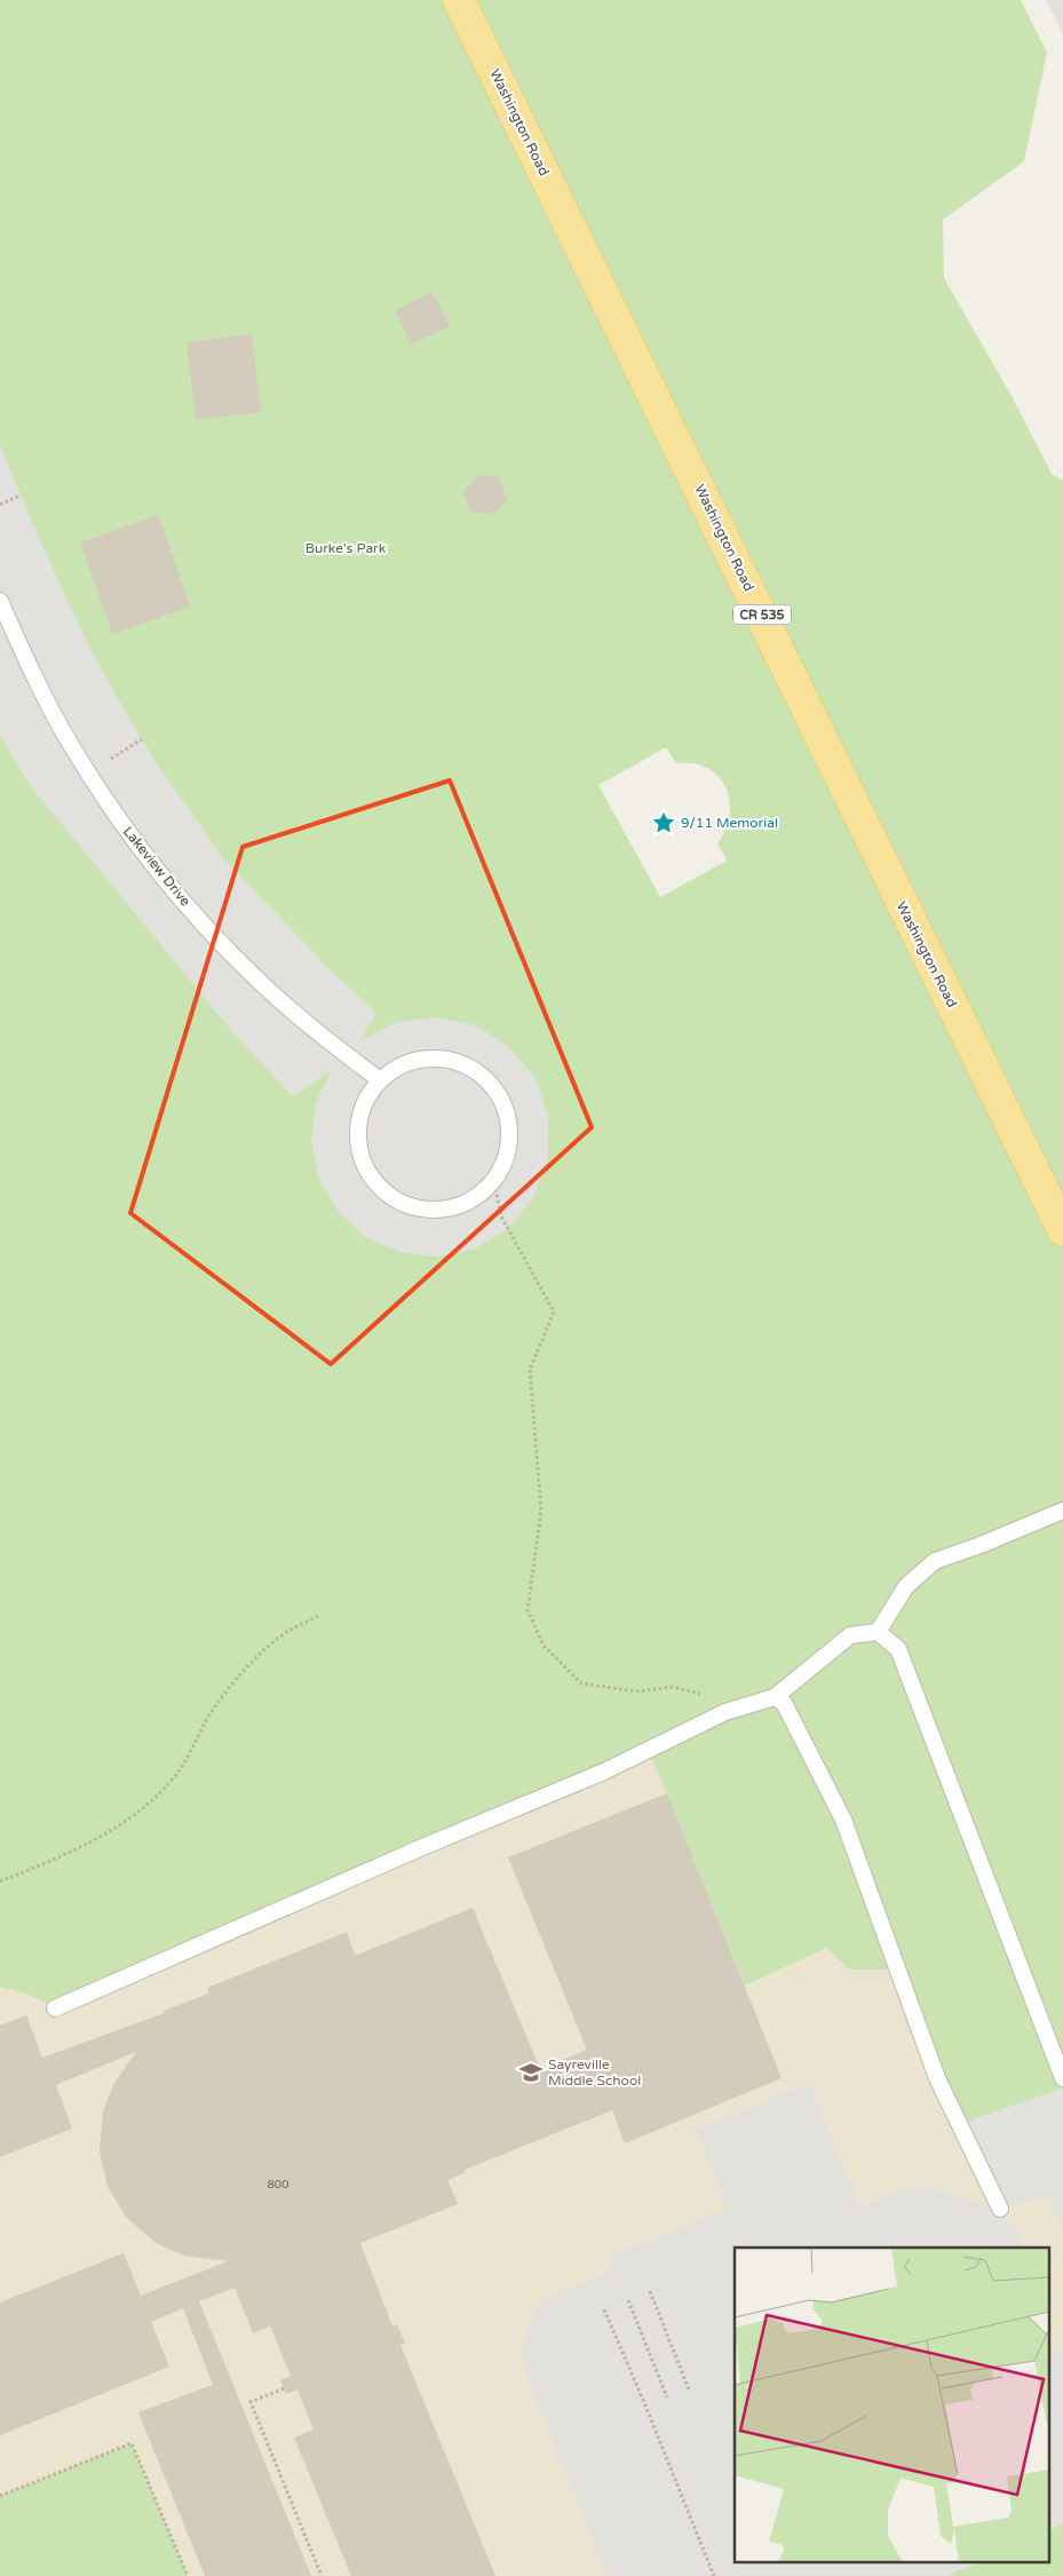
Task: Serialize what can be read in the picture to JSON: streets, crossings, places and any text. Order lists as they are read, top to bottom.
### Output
{
  "streets": {
    "main road": ["Washington Road", "CR 535"],
    "lane": ["Lakeview Drive"]
  },
  "parks": ["Burke's Park"],
  "places": {
    "place": ["9/11 Memorial"],
    "school or university": ["Sayreville Middle School"]
  },
  "house_numbers": ["800"]
}
